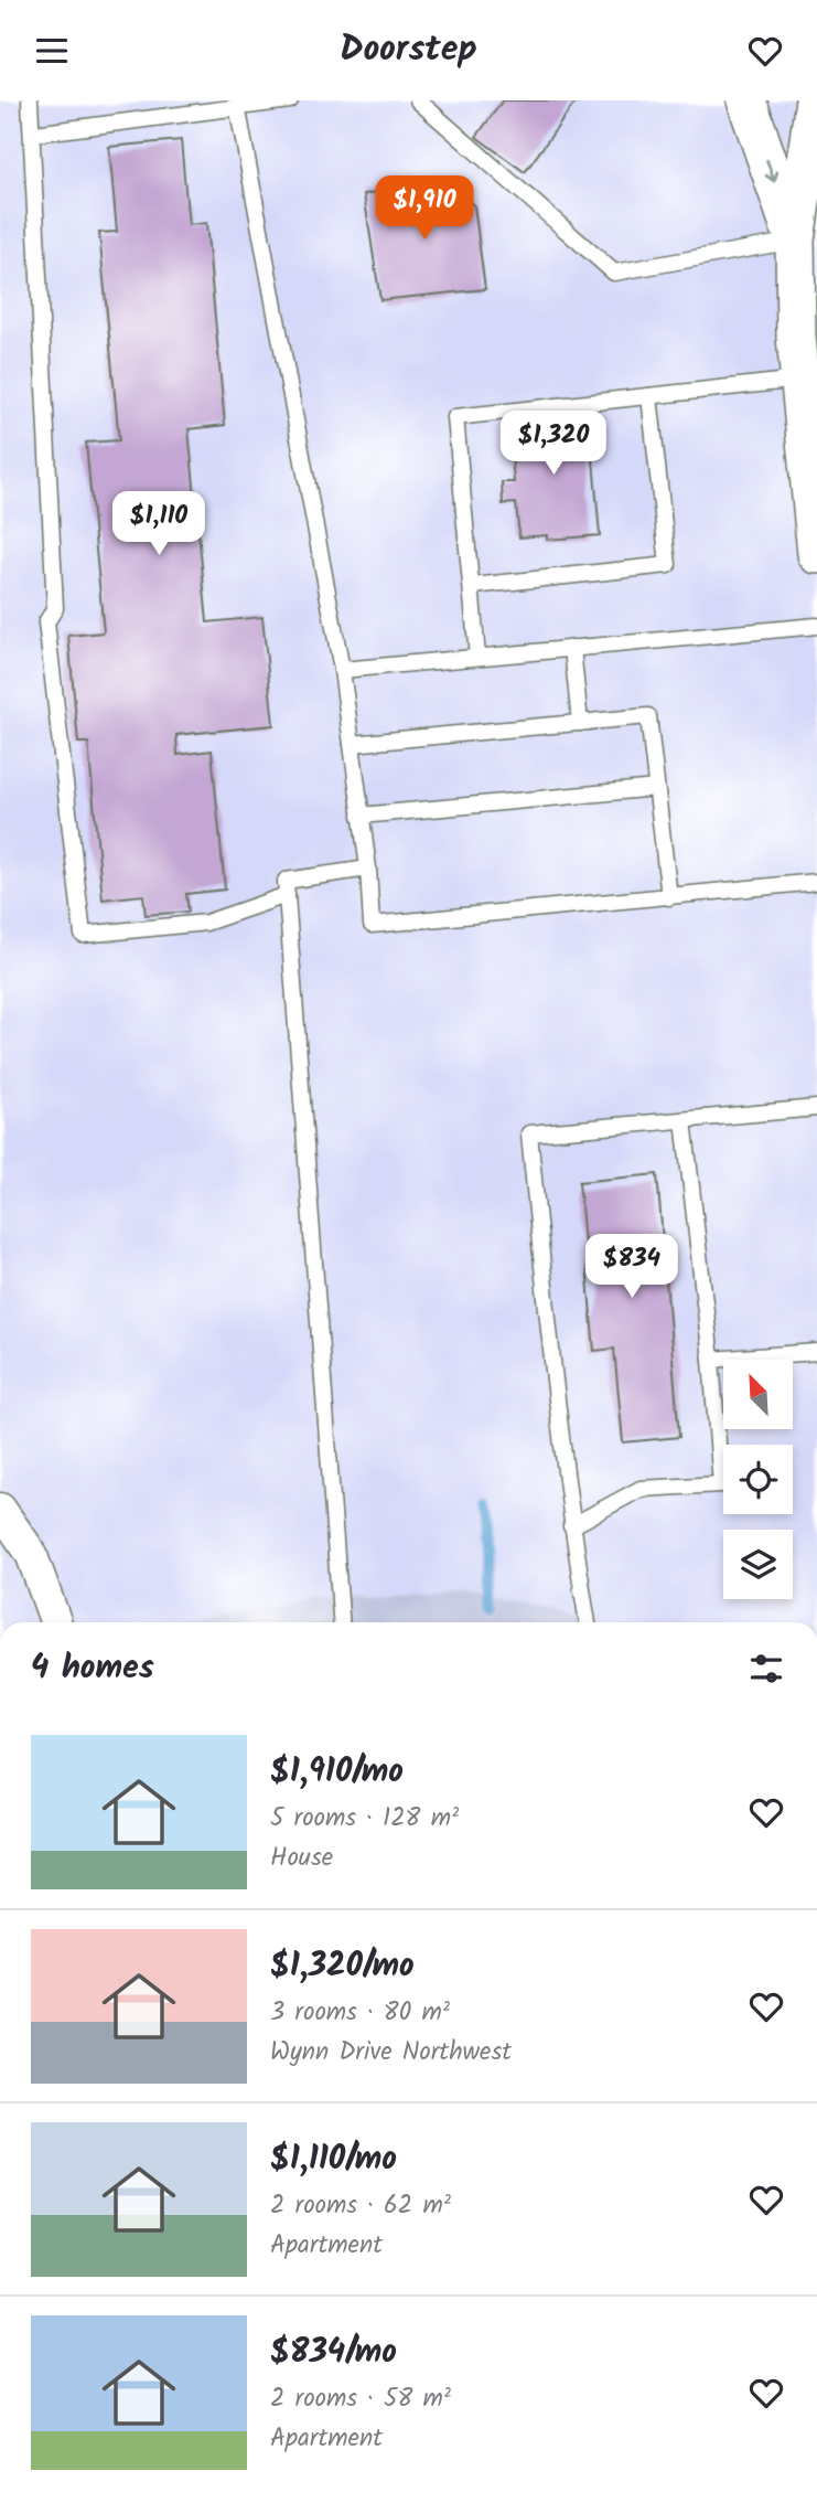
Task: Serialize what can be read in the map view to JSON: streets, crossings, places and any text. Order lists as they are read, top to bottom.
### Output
{
  "north": "top left",
  "page": {
    "header": "Doorstep",
    "price": [
      "$1,910",
      "$1,320",
      "$1,110",
      "$834"
    ],
    "heading": "4 homes",
    "list": [
      {
        "name": "$1,910/mo",
        "note": "5 rooms · 128 m² · House"
      },
      {
        "name": "$1,320/mo",
        "note": "3 rooms · 80 m² · Wynn Drive Northwest"
      },
      {
        "name": "$1,110/mo",
        "note": "2 rooms · 62 m² · Apartment"
      },
      {
        "name": "$834/mo",
        "note": "2 rooms · 58 m² · Apartment"
      }
    ]
  }
}
